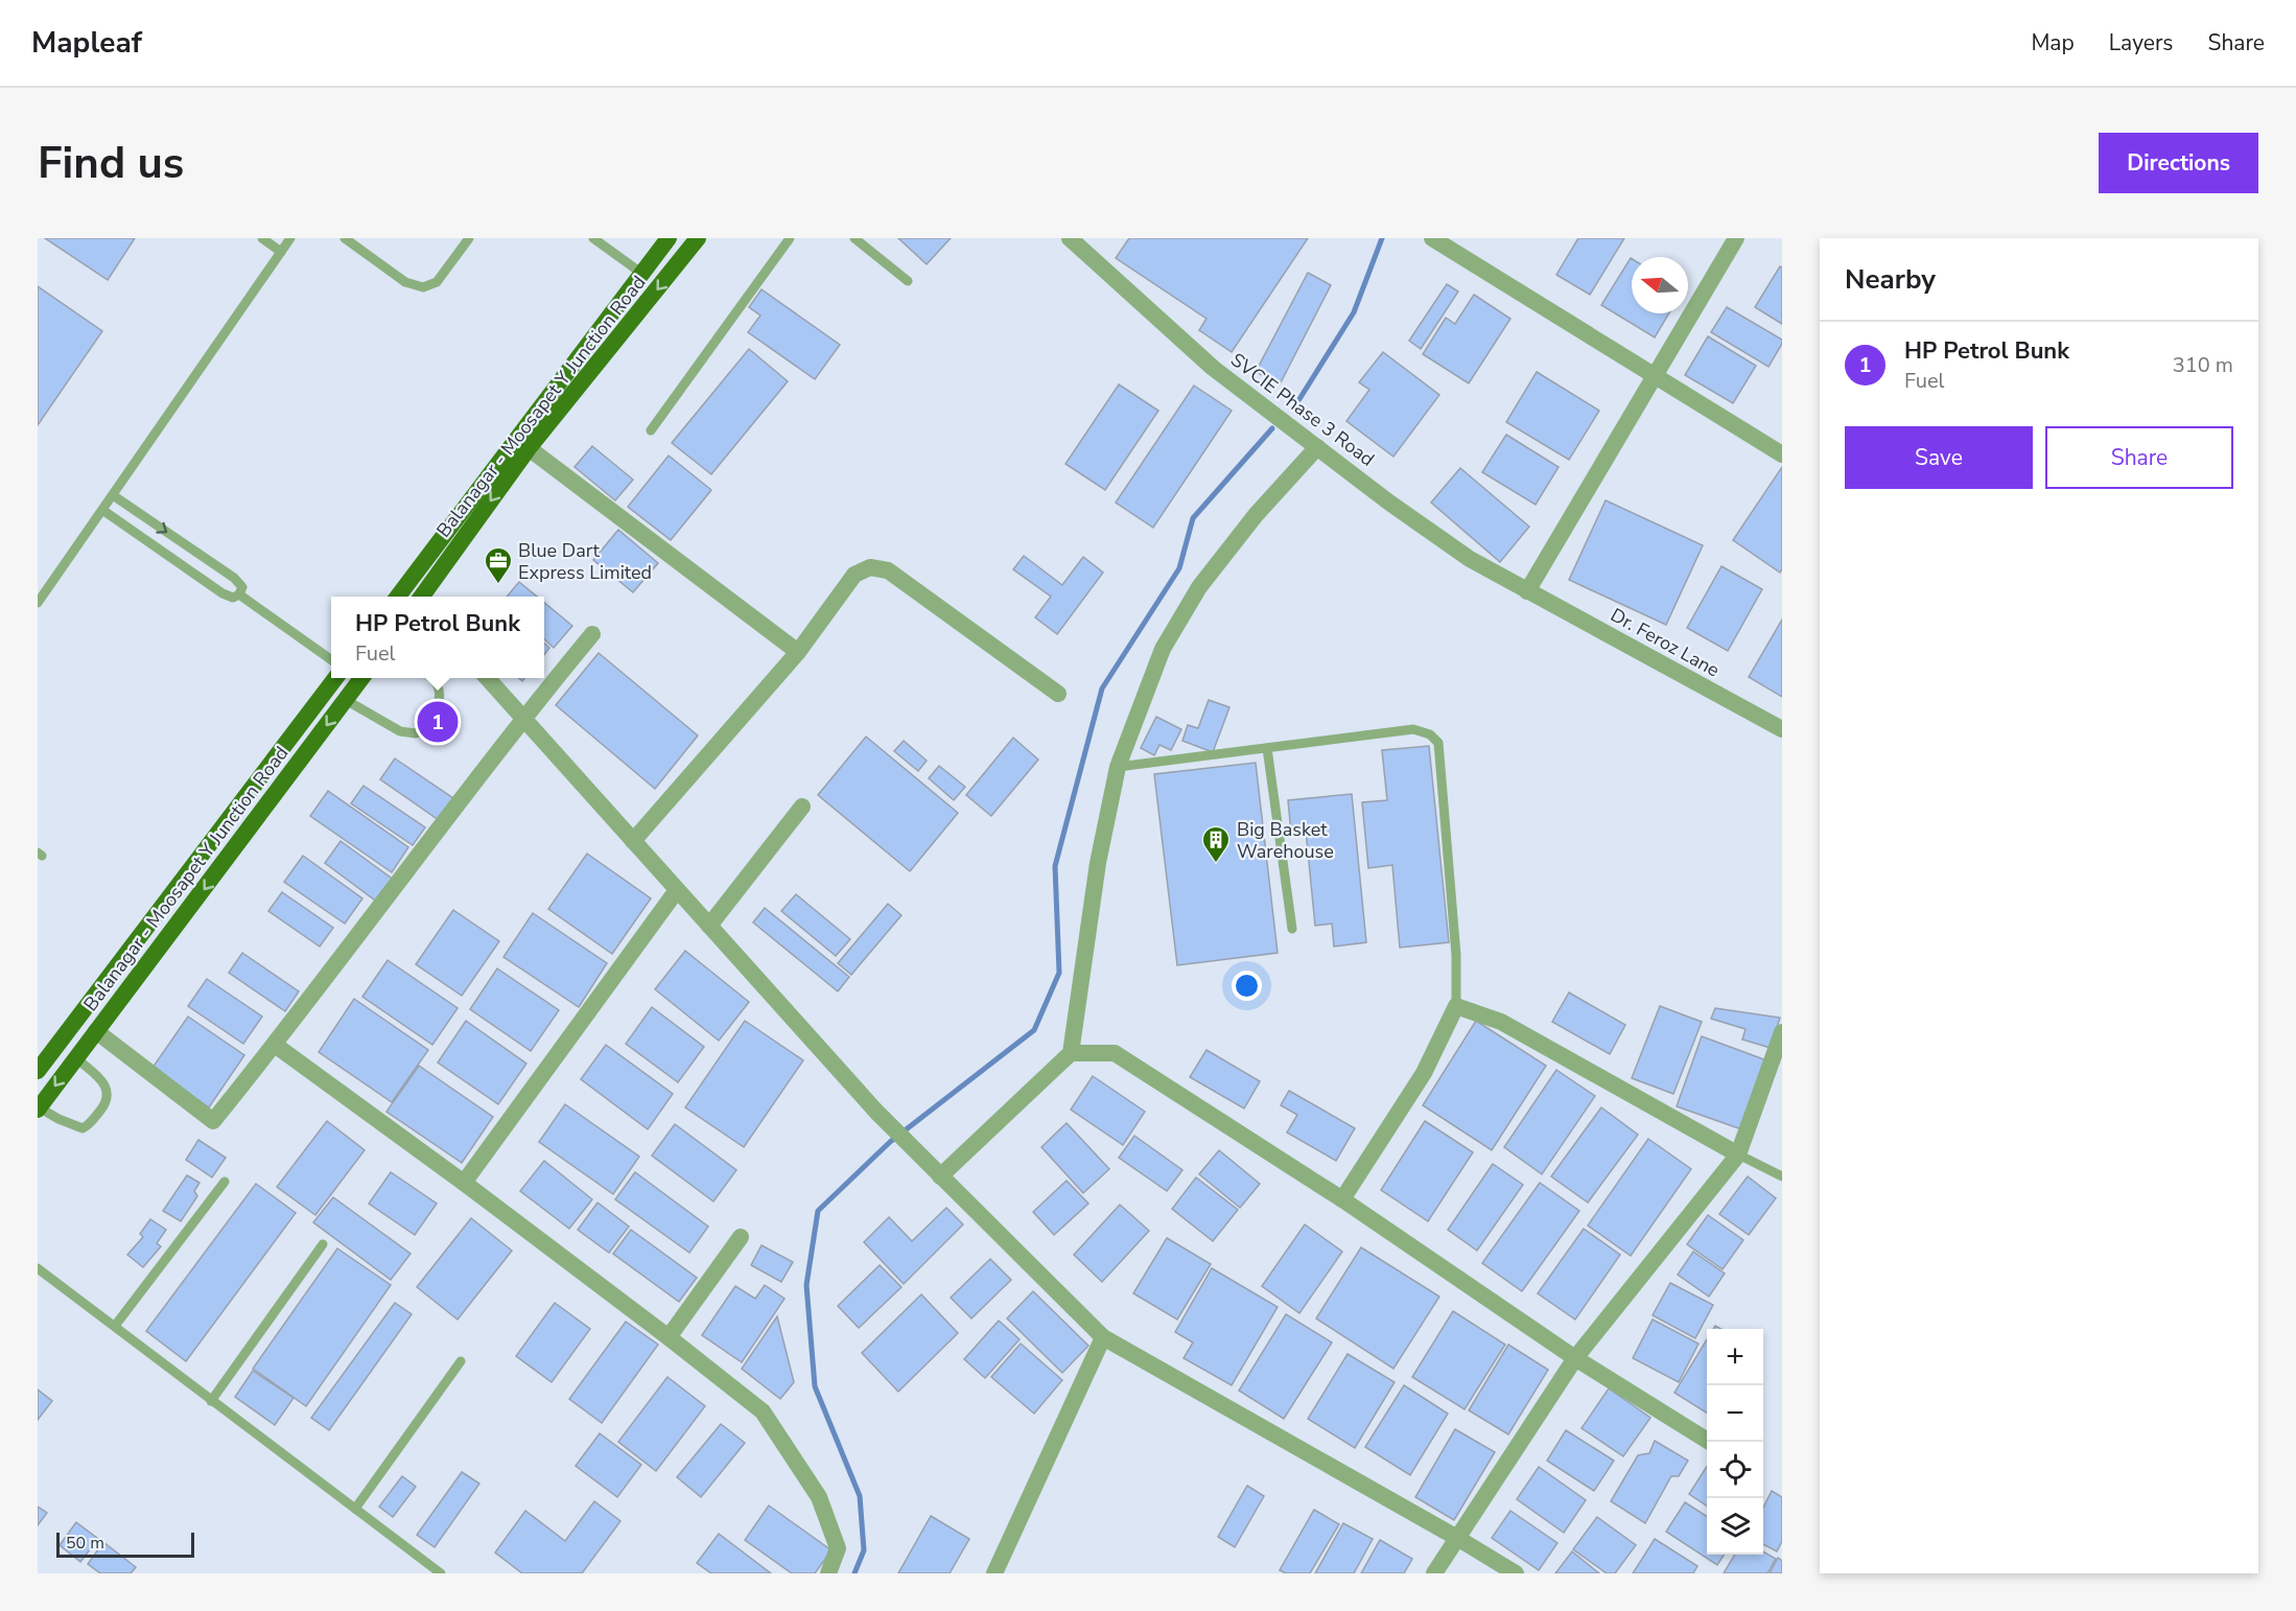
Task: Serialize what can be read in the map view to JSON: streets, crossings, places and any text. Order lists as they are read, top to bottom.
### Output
{
  "streets": {
    "main road": ["Balanagar - Moosapet Y Junction Road"],
    "street": ["SVCIE Phase 3 Road", "Dr. Feroz Lane"]
  },
  "crossings": [
    ["SVCIE Phase 3 Road", "Dr. Feroz Lane"]
  ],
  "places": {
    "office": ["Blue Dart Express Limited"],
    "building": ["Big Basket Warehouse"]
  },
  "scale_bar": "50 m",
  "north": "left",
  "page": {
    "header": "Mapleaf",
    "nav": ["Map", "Layers", "Share"],
    "buttons": [
      "Directions",
      ["Save", "Share"]
    ],
    "title": "Find us",
    "heading": "Nearby",
    "list": [
      {
        "mark": "1",
        "name": "HP Petrol Bunk",
        "note": "Fuel",
        "value": "310 m"
      }
    ],
    "popup": ["HP Petrol Bunk", "Fuel"],
    "pins": "1",
    "map_buttons": ["+", "−"],
    "scale": "50 m"
  }
}
